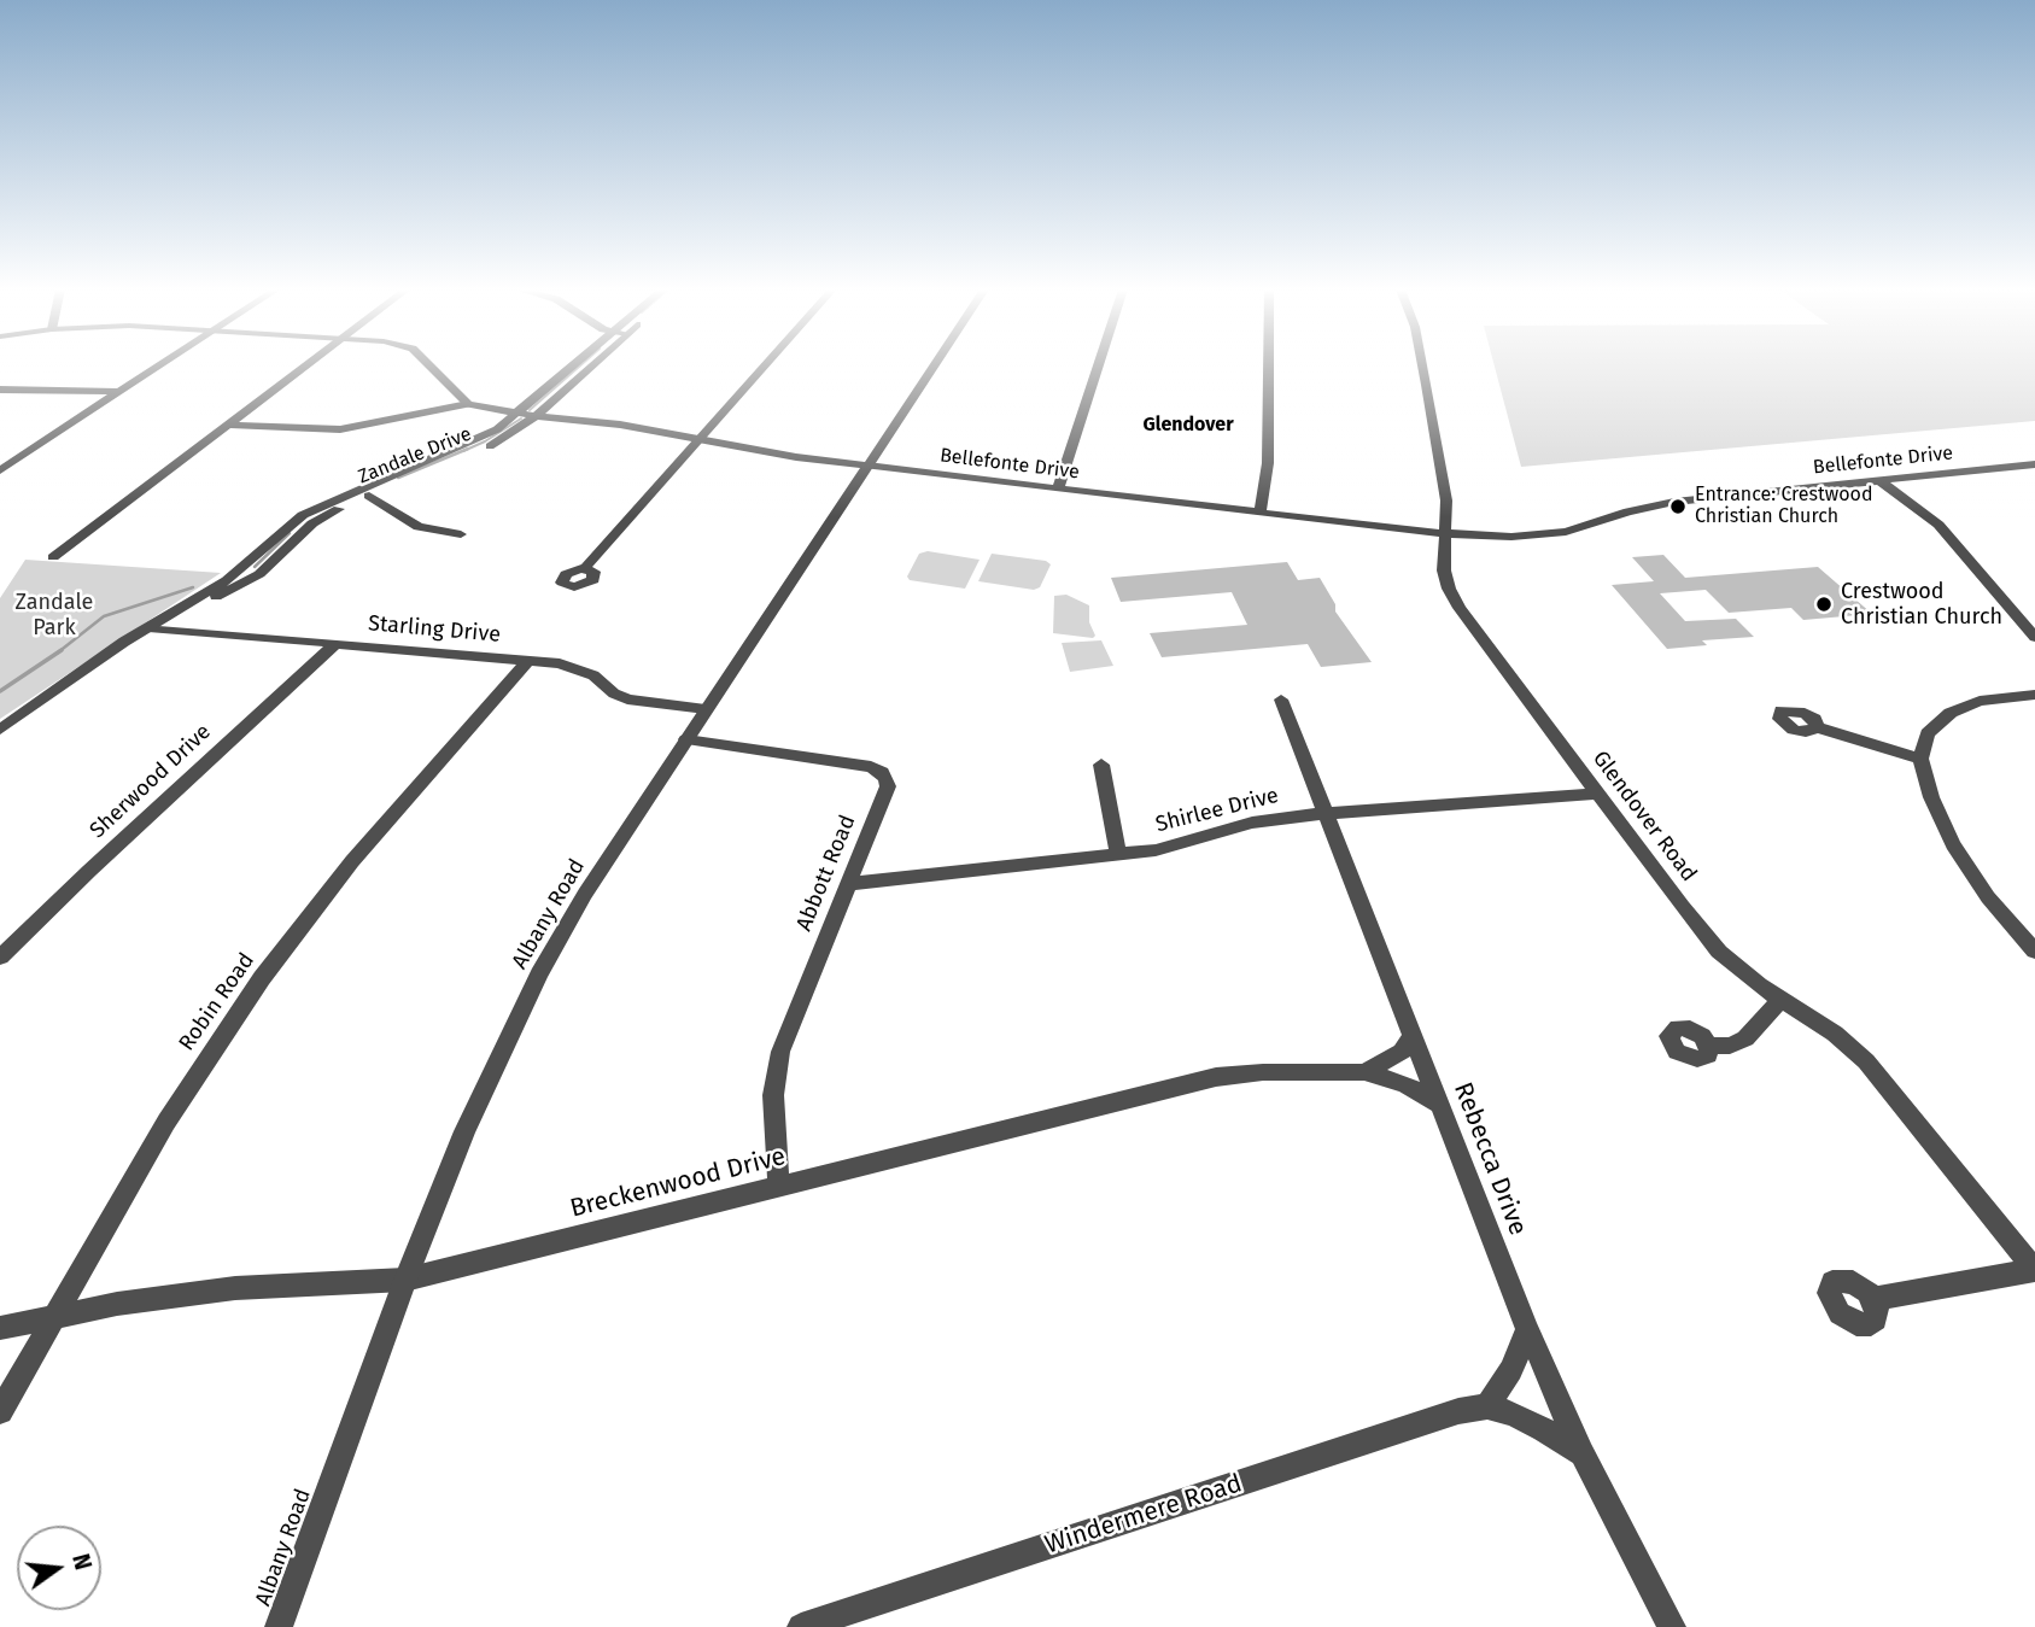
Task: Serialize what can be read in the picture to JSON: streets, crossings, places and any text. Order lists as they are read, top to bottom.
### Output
{
  "streets": {
    "street": [
      "Zandale Drive",
      "Bellefonte Drive",
      "Starling Drive",
      "Sherwood Drive",
      "Shirlee Drive",
      "Glendover Road",
      "Abbott Road",
      "Albany Road",
      "Robin Road",
      "Rebecca Drive",
      "Breckenwood Drive",
      "Windermere Road"
    ]
  },
  "crossings": [
    ["Zandale Drive", "Bellefonte Drive"],
    ["Zandale Drive", "Starling Drive"],
    ["Bellefonte Drive", "Glendover Road"],
    ["Bellefonte Drive", "Albany Road"],
    ["Starling Drive", "Sherwood Drive"],
    ["Starling Drive", "Albany Road"],
    ["Starling Drive", "Robin Road"],
    ["Shirlee Drive", "Glendover Road"],
    ["Shirlee Drive", "Abbott Road"],
    ["Shirlee Drive", "Rebecca Drive"],
    ["Abbott Road", "Albany Road"],
    ["Abbott Road", "Breckenwood Drive"],
    ["Albany Road", "Breckenwood Drive"],
    ["Robin Road", "Breckenwood Drive"],
    ["Rebecca Drive", "Breckenwood Drive"]
  ],
  "districts": ["Glendover"],
  "parks": ["Zandale Park"],
  "places": ["Entrance: Crestwood Christian Church", "Crestwood Christian Church"],
  "north": "right"
}
